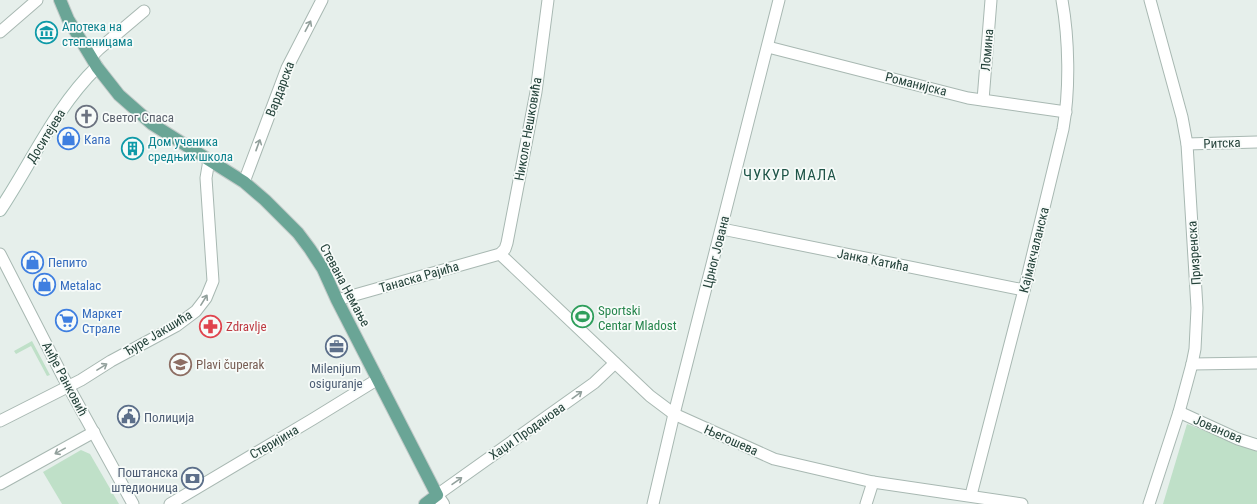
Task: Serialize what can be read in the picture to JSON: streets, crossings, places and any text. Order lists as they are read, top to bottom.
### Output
{
  "streets": {
    "main road": ["Доситејева", "Стевана Немање"],
    "street": [
      "Ломина",
      "Романијска",
      "Вардарска",
      "Николе Нешковића",
      "Ритска",
      "Кајмакчаланска",
      "Црног Јована",
      "Призренска",
      "Јанка Катића",
      "Танаска Рајића",
      "Ђуре Јакшића",
      "Анђе Ранковић",
      "Јованова",
      "Хаџи Проданова",
      "Његошева",
      "Стеријина"
    ]
  },
  "crossings": [
    ["Ломина", "Романијска"],
    ["Романијска", "Кајмакчаланска"],
    ["Романијска", "Црног Јована"],
    ["Вардарска", "Стевана Немање"],
    ["Николе Нешковића", "Танаска Рајића"],
    ["Николе Нешковића", "Његошева"],
    ["Доситејева", "Стевана Немање"],
    ["Ритска", "Призренска"],
    ["Кајмакчаланска", "Јанка Катића"],
    ["Кајмакчаланска", "Његошева"],
    ["Црног Јована", "Јанка Катића"],
    ["Црног Јована", "Његошева"],
    ["Призренска", "Јованова"],
    ["Танаска Рајића", "Стевана Немање"],
    ["Танаска Рајића", "Његошева"],
    ["Стевана Немање", "Ђуре Јакшића"],
    ["Стевана Немање", "Хаџи Проданова"],
    ["Стевана Немање", "Стеријина"],
    ["Ђуре Јакшића", "Анђе Ранковић"],
    ["Хаџи Проданова", "Његошева"]
  ],
  "one_way": ["Вардарска", "Ђуре Јакшића", "Хаџи Проданова"],
  "districts": ["ЧУКУР МАЛА"],
  "places": {
    "museum": ["Апотека на степеницама"],
    "church": ["Светог Спаса"],
    "shop": ["Капа", "Пепито", "Metalac"],
    "building": ["Дом ученика средњих школа"],
    "sports": ["Sportski Centar Mladost"],
    "supermarket": ["Маркет Страле"],
    "pharmacy": ["Zdravlje"],
    "office": ["Milenijum osiguranje"],
    "school or university": ["Plavi čuperak"],
    "public building": ["Полицијa"],
    "bank": ["Поштанска штедионица"]
  }
}
